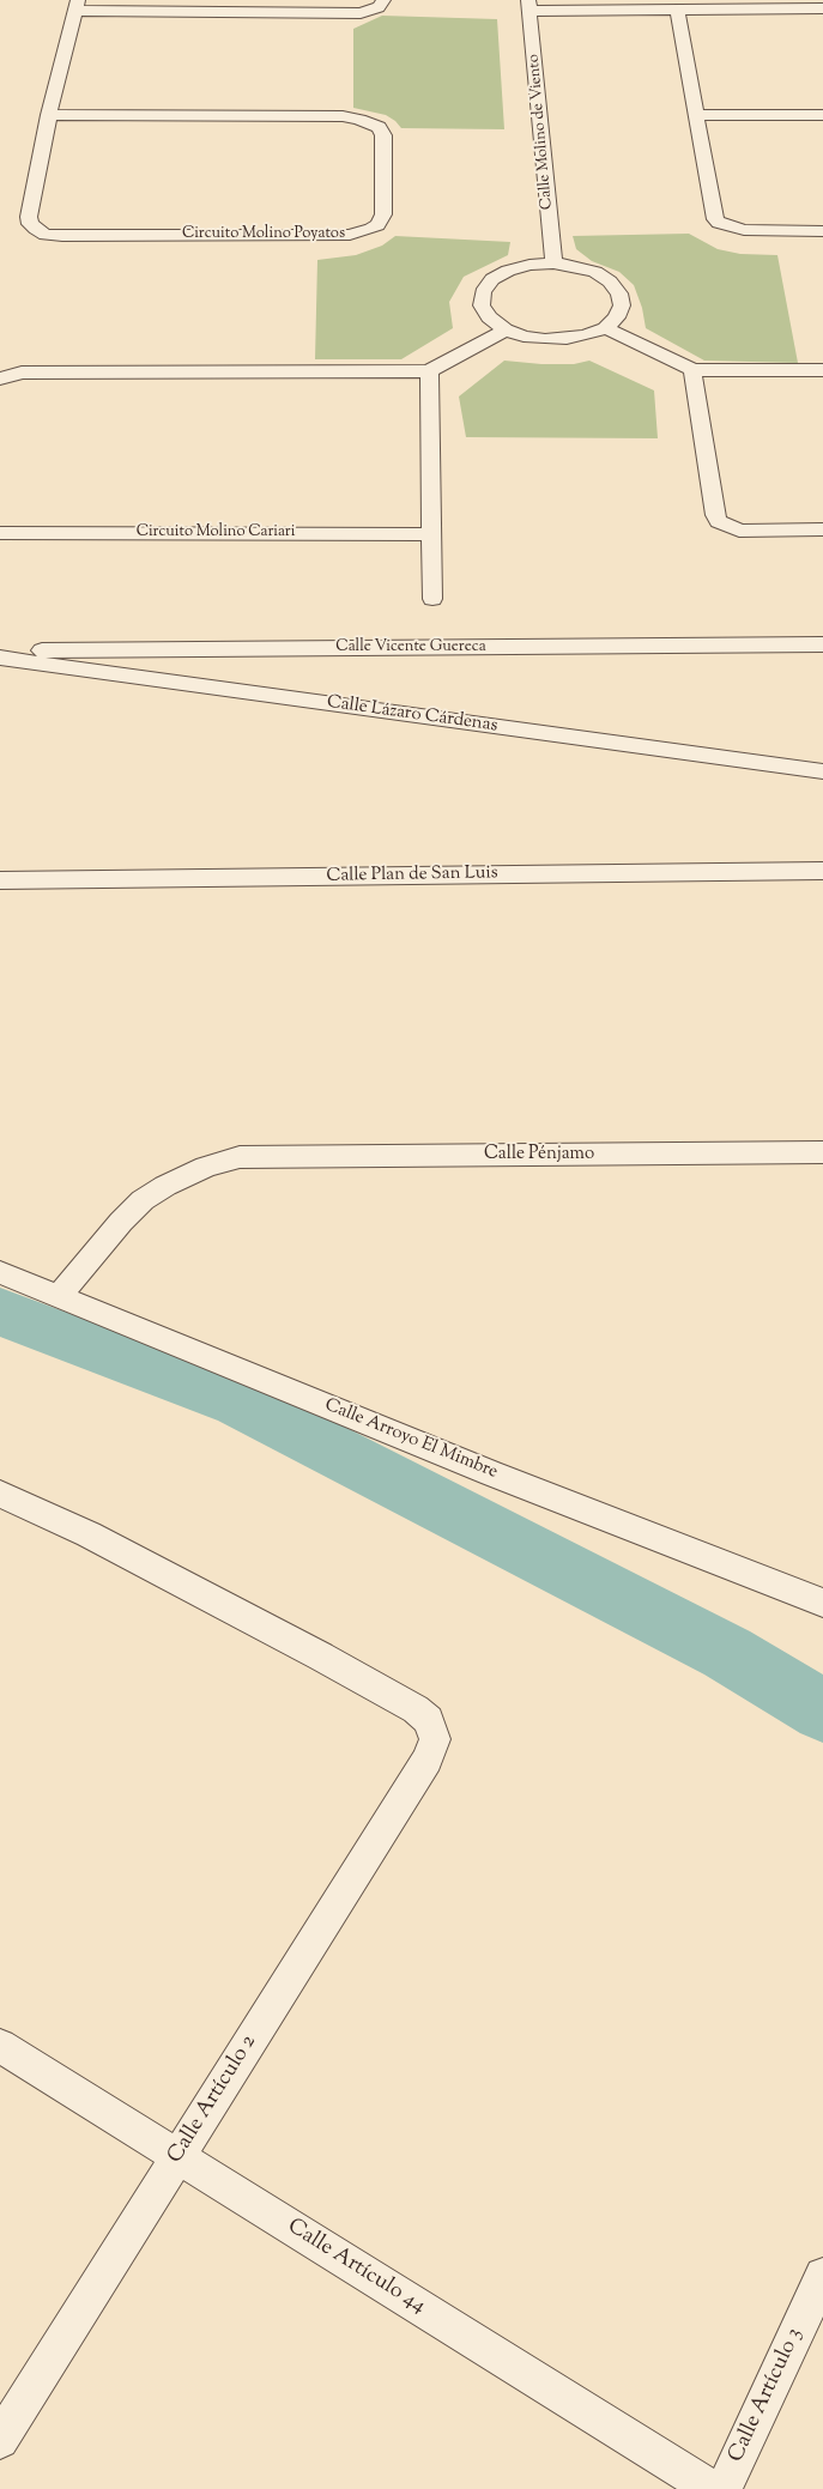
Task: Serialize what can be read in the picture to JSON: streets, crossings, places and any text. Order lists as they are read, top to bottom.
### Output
{
  "streets": {
    "street": [
      "Calle Molino de Viento",
      "Circuito Molino Poyatos",
      "Circuito Molino Cariari",
      "Calle Vicente Guereca",
      "Calle Lázaro Cárdenas",
      "Calle Plan de San Luis",
      "Calle Pénjamo",
      "Calle Arroyo El Mimbre",
      "Calle Artículo 2",
      "Calle Artículo 44",
      "Calle Artículo 3"
    ]
  },
  "crossings": [
    ["Calle Pénjamo", "Calle Arroyo El Mimbre"],
    ["Calle Artículo 2", "Calle Artículo 44"]
  ]
}
